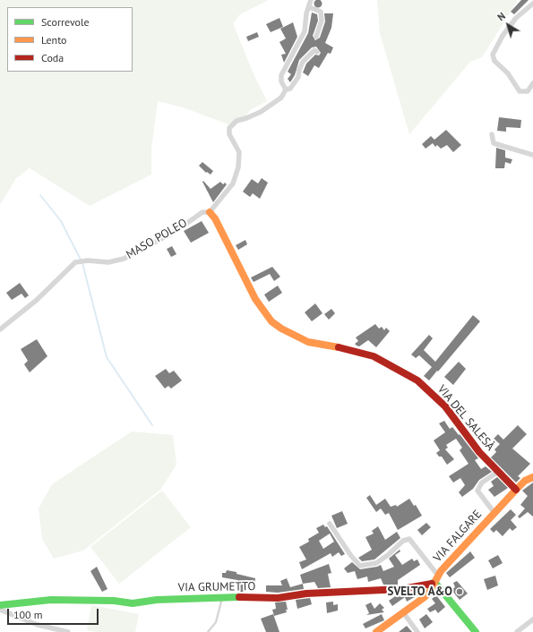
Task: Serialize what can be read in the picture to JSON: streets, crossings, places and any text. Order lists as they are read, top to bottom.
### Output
{
  "streets": {
    "street": [
      "MASO POLEO",
      "VIA DEL SALESÀ",
      "VIA FALGARE",
      "VIA GRUMETTO"
    ]
  },
  "crossings": [
    ["MASO POLEO", "VIA DEL SALESÀ"],
    ["VIA DEL SALESÀ", "VIA FALGARE"],
    ["VIA FALGARE", "VIA GRUMETTO"]
  ],
  "places": ["SVELTO A&O"],
  "legend": ["Scorrevole", "Lento", "Coda"],
  "scale_bar": "100 m",
  "north": "top left"
}
